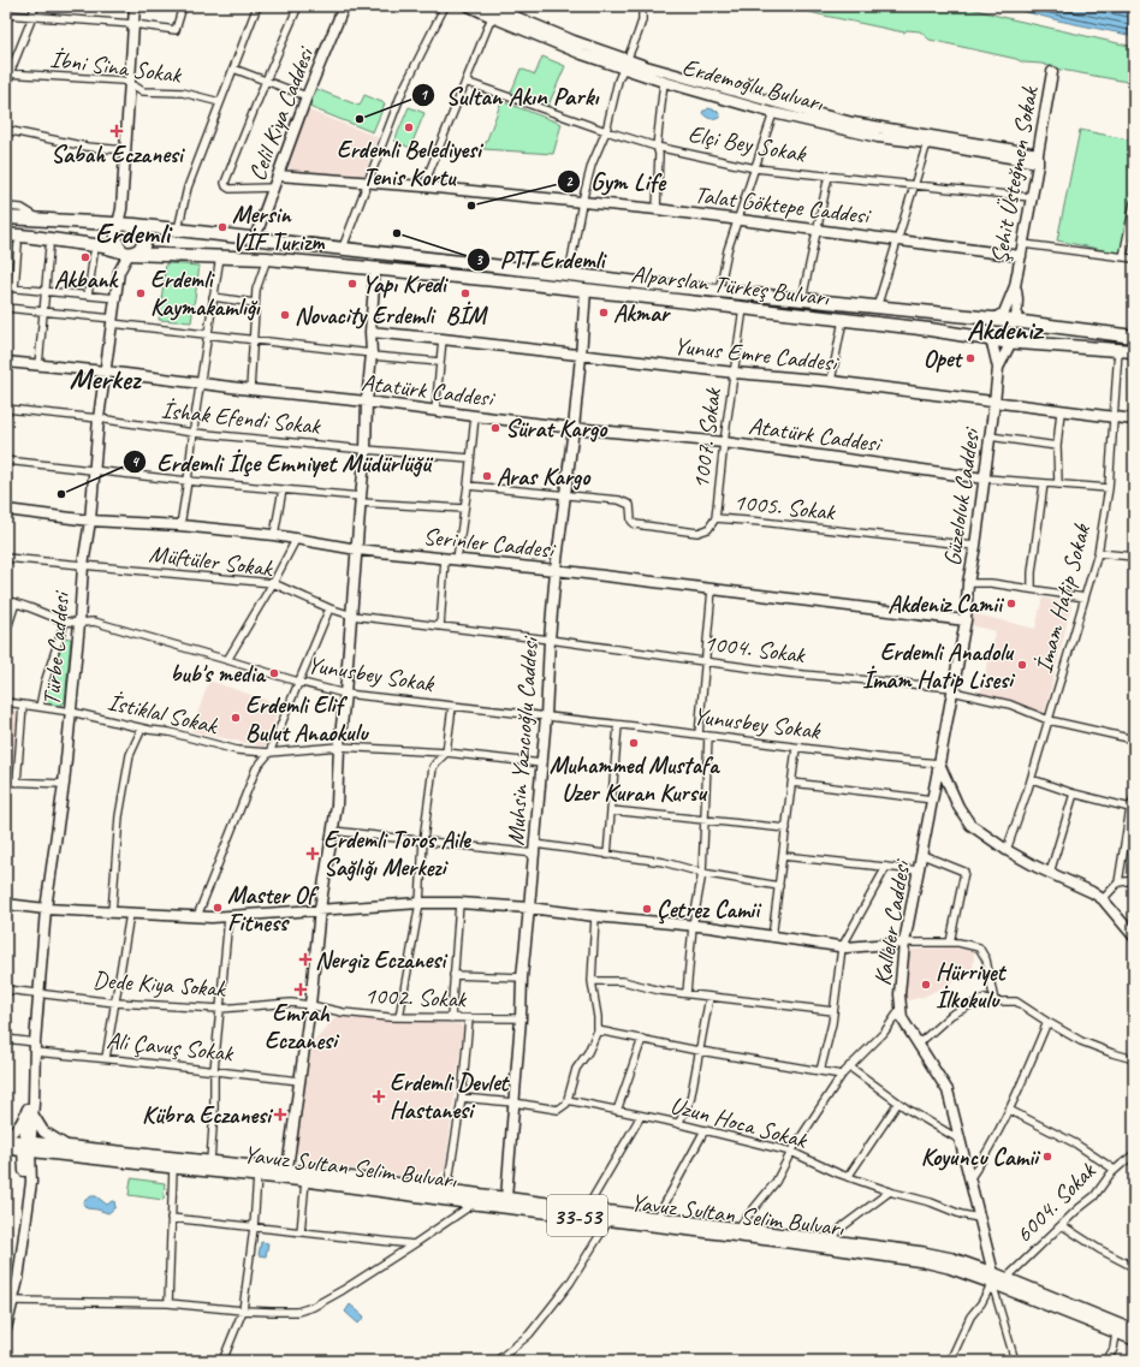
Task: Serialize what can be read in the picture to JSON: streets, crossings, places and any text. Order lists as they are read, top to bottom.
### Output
{
  "streets": {
    "highway": ["Alparslan Türkeş Bulvarı"],
    "main road": ["Yavuz Sultan Selim Bulvarı", "33-53"],
    "street": [
      "İbni Sina Sokak",
      "Erdemoğlu Bulvarı",
      "Celil Kiya Caddesi",
      "Elçi Bey Sokak",
      "Şehit Üsteğmen Sokak",
      "Talat Göktepe Caddesi",
      "Yunus Emre Caddesi",
      "Atatürk Caddesi",
      "İshak Efendi Sokak",
      "1007. Sokak",
      "Güzeloluk Caddesi",
      "1005. Sokak",
      "Serinler Caddesi",
      "Müftüler Sokak",
      "İmam Hatip Sokak",
      "1004. Sokak",
      "Türbe Caddesi",
      "Yunusbey Sokak",
      "İstiklal Sokak",
      "Muhsin Yazıcıoğlu Caddesi",
      "Kalleler Caddesi",
      "Dede Kiya Sokak",
      "1002. Sokak",
      "Ali Çavuş Sokak",
      "Uzun Hoca Sokak",
      "6004. Sokak"
    ]
  },
  "crossings": [
    ["Erdemoğlu Bulvarı", "Şehit Üsteğmen Sokak"],
    ["Celil Kiya Caddesi", "Talat Göktepe Caddesi"],
    ["Celil Kiya Caddesi", "Alparslan Türkeş Bulvarı"],
    ["Elçi Bey Sokak", "Şehit Üsteğmen Sokak"],
    ["Şehit Üsteğmen Sokak", "Talat Göktepe Caddesi"],
    ["Şehit Üsteğmen Sokak", "Alparslan Türkeş Bulvarı"],
    ["Alparslan Türkeş Bulvarı", "1007. Sokak"],
    ["Alparslan Türkeş Bulvarı", "Güzeloluk Caddesi"],
    ["Alparslan Türkeş Bulvarı", "İmam Hatip Sokak"],
    ["Alparslan Türkeş Bulvarı", "Türbe Caddesi"],
    ["Alparslan Türkeş Bulvarı", "Muhsin Yazıcıoğlu Caddesi"],
    ["Yunus Emre Caddesi", "1007. Sokak"],
    ["Yunus Emre Caddesi", "Güzeloluk Caddesi"],
    ["Yunus Emre Caddesi", "İmam Hatip Sokak"],
    ["Yunus Emre Caddesi", "Muhsin Yazıcıoğlu Caddesi"],
    ["Atatürk Caddesi", "1007. Sokak"],
    ["Atatürk Caddesi", "Güzeloluk Caddesi"],
    ["Atatürk Caddesi", "Türbe Caddesi"],
    ["Atatürk Caddesi", "Muhsin Yazıcıoğlu Caddesi"],
    ["İshak Efendi Sokak", "Türbe Caddesi"],
    ["1007. Sokak", "1005. Sokak"],
    ["Güzeloluk Caddesi", "1005. Sokak"],
    ["Güzeloluk Caddesi", "Serinler Caddesi"],
    ["Güzeloluk Caddesi", "1004. Sokak"],
    ["Güzeloluk Caddesi", "Yunusbey Sokak"],
    ["Güzeloluk Caddesi", "Kalleler Caddesi"],
    ["1005. Sokak", "Muhsin Yazıcıoğlu Caddesi"],
    ["Serinler Caddesi", "Türbe Caddesi"],
    ["Serinler Caddesi", "Muhsin Yazıcıoğlu Caddesi"],
    ["Müftüler Sokak", "1004. Sokak"],
    ["Müftüler Sokak", "Türbe Caddesi"],
    ["Müftüler Sokak", "Muhsin Yazıcıoğlu Caddesi"],
    ["İmam Hatip Sokak", "1004. Sokak"],
    ["1004. Sokak", "Muhsin Yazıcıoğlu Caddesi"],
    ["Türbe Caddesi", "Yunusbey Sokak"],
    ["Türbe Caddesi", "İstiklal Sokak"],
    ["Türbe Caddesi", "Dede Kiya Sokak"],
    ["Türbe Caddesi", "Ali Çavuş Sokak"],
    ["Türbe Caddesi", "Yavuz Sultan Selim Bulvarı"],
    ["Yunusbey Sokak", "Muhsin Yazıcıoğlu Caddesi"],
    ["Yunusbey Sokak", "Kalleler Caddesi"],
    ["İstiklal Sokak", "Muhsin Yazıcıoğlu Caddesi"],
    ["Muhsin Yazıcıoğlu Caddesi", "1002. Sokak"],
    ["Muhsin Yazıcıoğlu Caddesi", "Yavuz Sultan Selim Bulvarı"],
    ["Kalleler Caddesi", "Uzun Hoca Sokak"],
    ["Kalleler Caddesi", "Yavuz Sultan Selim Bulvarı"],
    ["Dede Kiya Sokak", "1002. Sokak"],
    ["Yavuz Sultan Selim Bulvarı", "6004. Sokak"]
  ],
  "districts": ["Erdemli", "Akdeniz", "Merkez"],
  "places": {
    "other": [
      "Sultan Akın Parkı",
      "Erdemli Belediyesi Tenis Kortu",
      "Gym Life",
      "Mersin VİF Turizm",
      "PTT Erdemli",
      "Akbank",
      "Yapı Kredi",
      "Erdemli Kaymakamlığı",
      "BİM",
      "Akmar",
      "Novacity Erdemli",
      "Opet",
      "Sürat Kargo",
      "Aras Kargo",
      "Erdemli İlçe Emniyet Müdürlüğü",
      "Akdeniz Camii",
      "Erdemli Anadolu İmam Hatip Lisesi",
      "bub's media",
      "Erdemli Elif Bulut Anaokulu",
      "Muhammed Mustafa Uzer Kuran Kursu",
      "Master Of Fitness",
      "Çetrez Camii",
      "Hürriyet İlkokulu",
      "Koyuncu Camii"
    ],
    "health": [
      "Sabah Eczanesi",
      "Erdemli Toros Aile Sağlığı Merkezi",
      "Nergiz Eczanesi",
      "Emrah Eczanesi",
      "Erdemli Devlet Hastanesi",
      "Kübra Eczanesi"
    ]
  }
}
